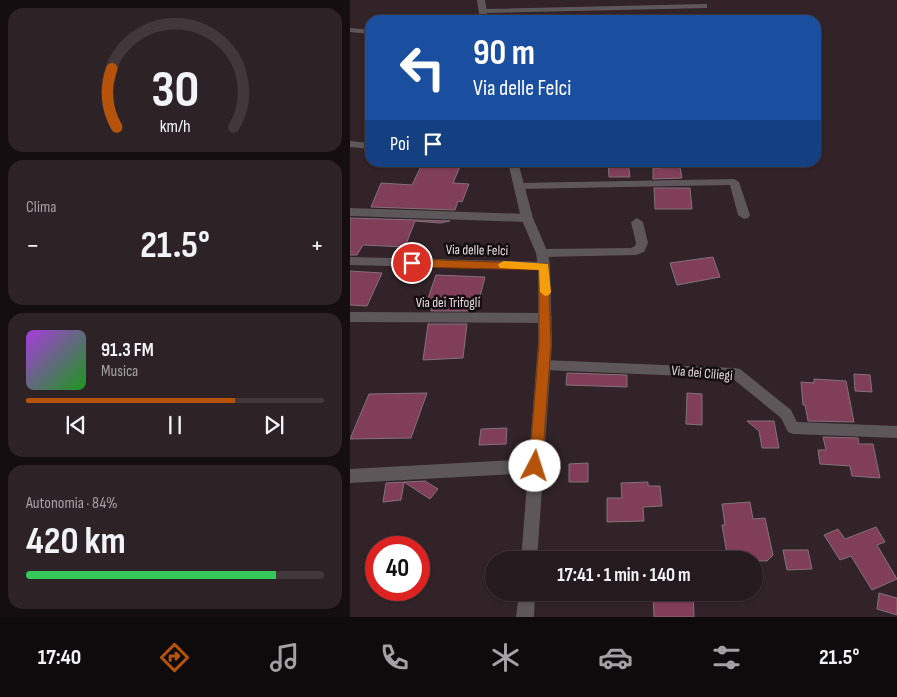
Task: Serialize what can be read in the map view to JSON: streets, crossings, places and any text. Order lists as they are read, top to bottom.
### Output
{
  "streets": {
    "street": ["Via delle Felci", "Via dei Trifogli", "Via dei Ciliegi"]
  },
  "page": {
    "turn": ["90 m", "Via delle Felci"],
    "then": "Poi",
    "tile": [
      "Clima",
      ["Autonomia · 84%", "420 km"]
    ],
    "heat": ["−", "21.5°", "+"],
    "song": ["91.3 FM", "Musica"],
    "limit": "40",
    "trip": "17:41 · 1 min · 140 m",
    "tabs": ["17:40", "21.5°"],
    "gauge": ["30", "km/h"]
  }
}
